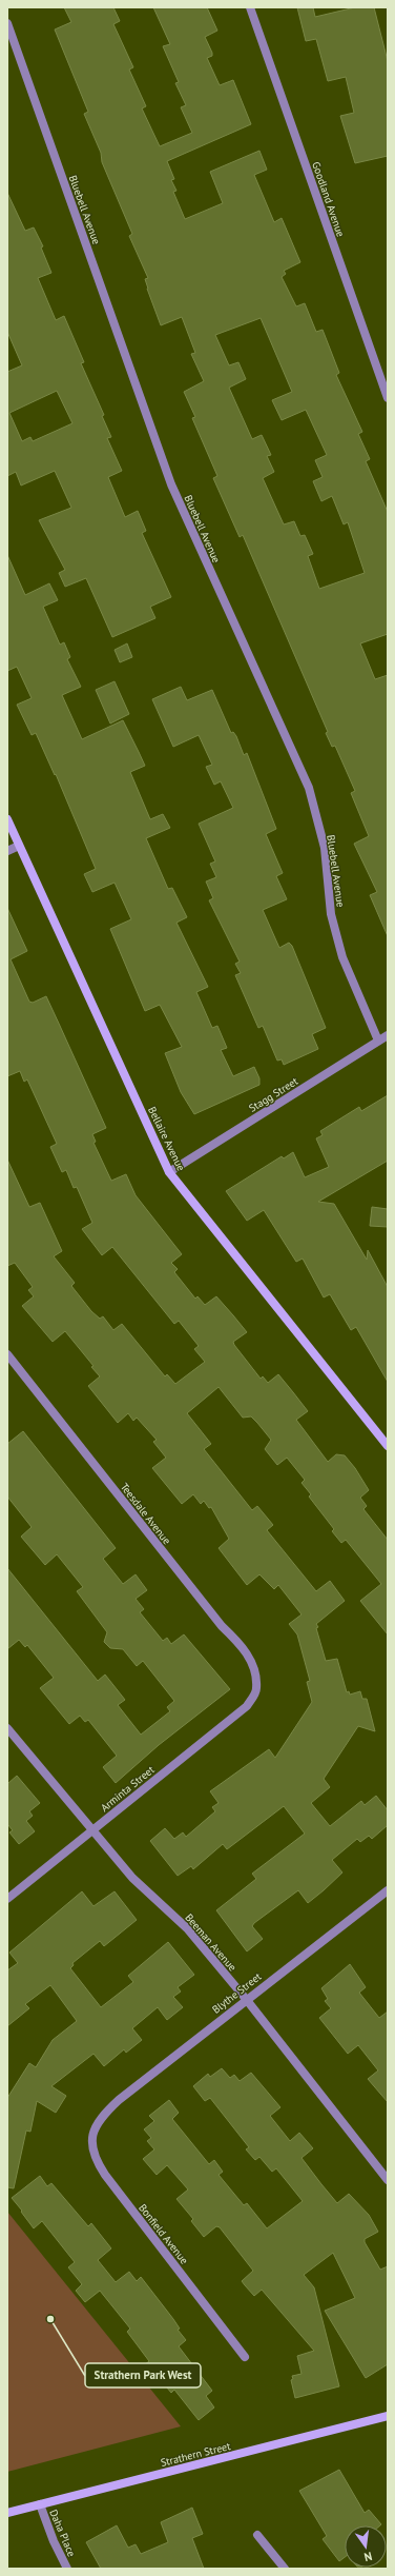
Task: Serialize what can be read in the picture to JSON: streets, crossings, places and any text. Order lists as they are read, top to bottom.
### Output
{
  "streets": {
    "street": [
      "Goodland Avenue",
      "Bluebell Avenue",
      "Stagg Street",
      "Bellaire Avenue",
      "Teesdale Avenue",
      "Arminta Street",
      "Beeman Avenue",
      "Blythe Street",
      "Bonfield Avenue",
      "Strathern Street",
      "Daha Place"
    ]
  },
  "crossings": [
    ["Bluebell Avenue", "Stagg Street"],
    ["Stagg Street", "Bellaire Avenue"],
    ["Teesdale Avenue", "Arminta Street"],
    ["Arminta Street", "Beeman Avenue"],
    ["Beeman Avenue", "Blythe Street"],
    ["Blythe Street", "Bonfield Avenue"],
    ["Strathern Street", "Daha Place"]
  ],
  "places": ["Strathern Park West"],
  "north": "bottom"
}
